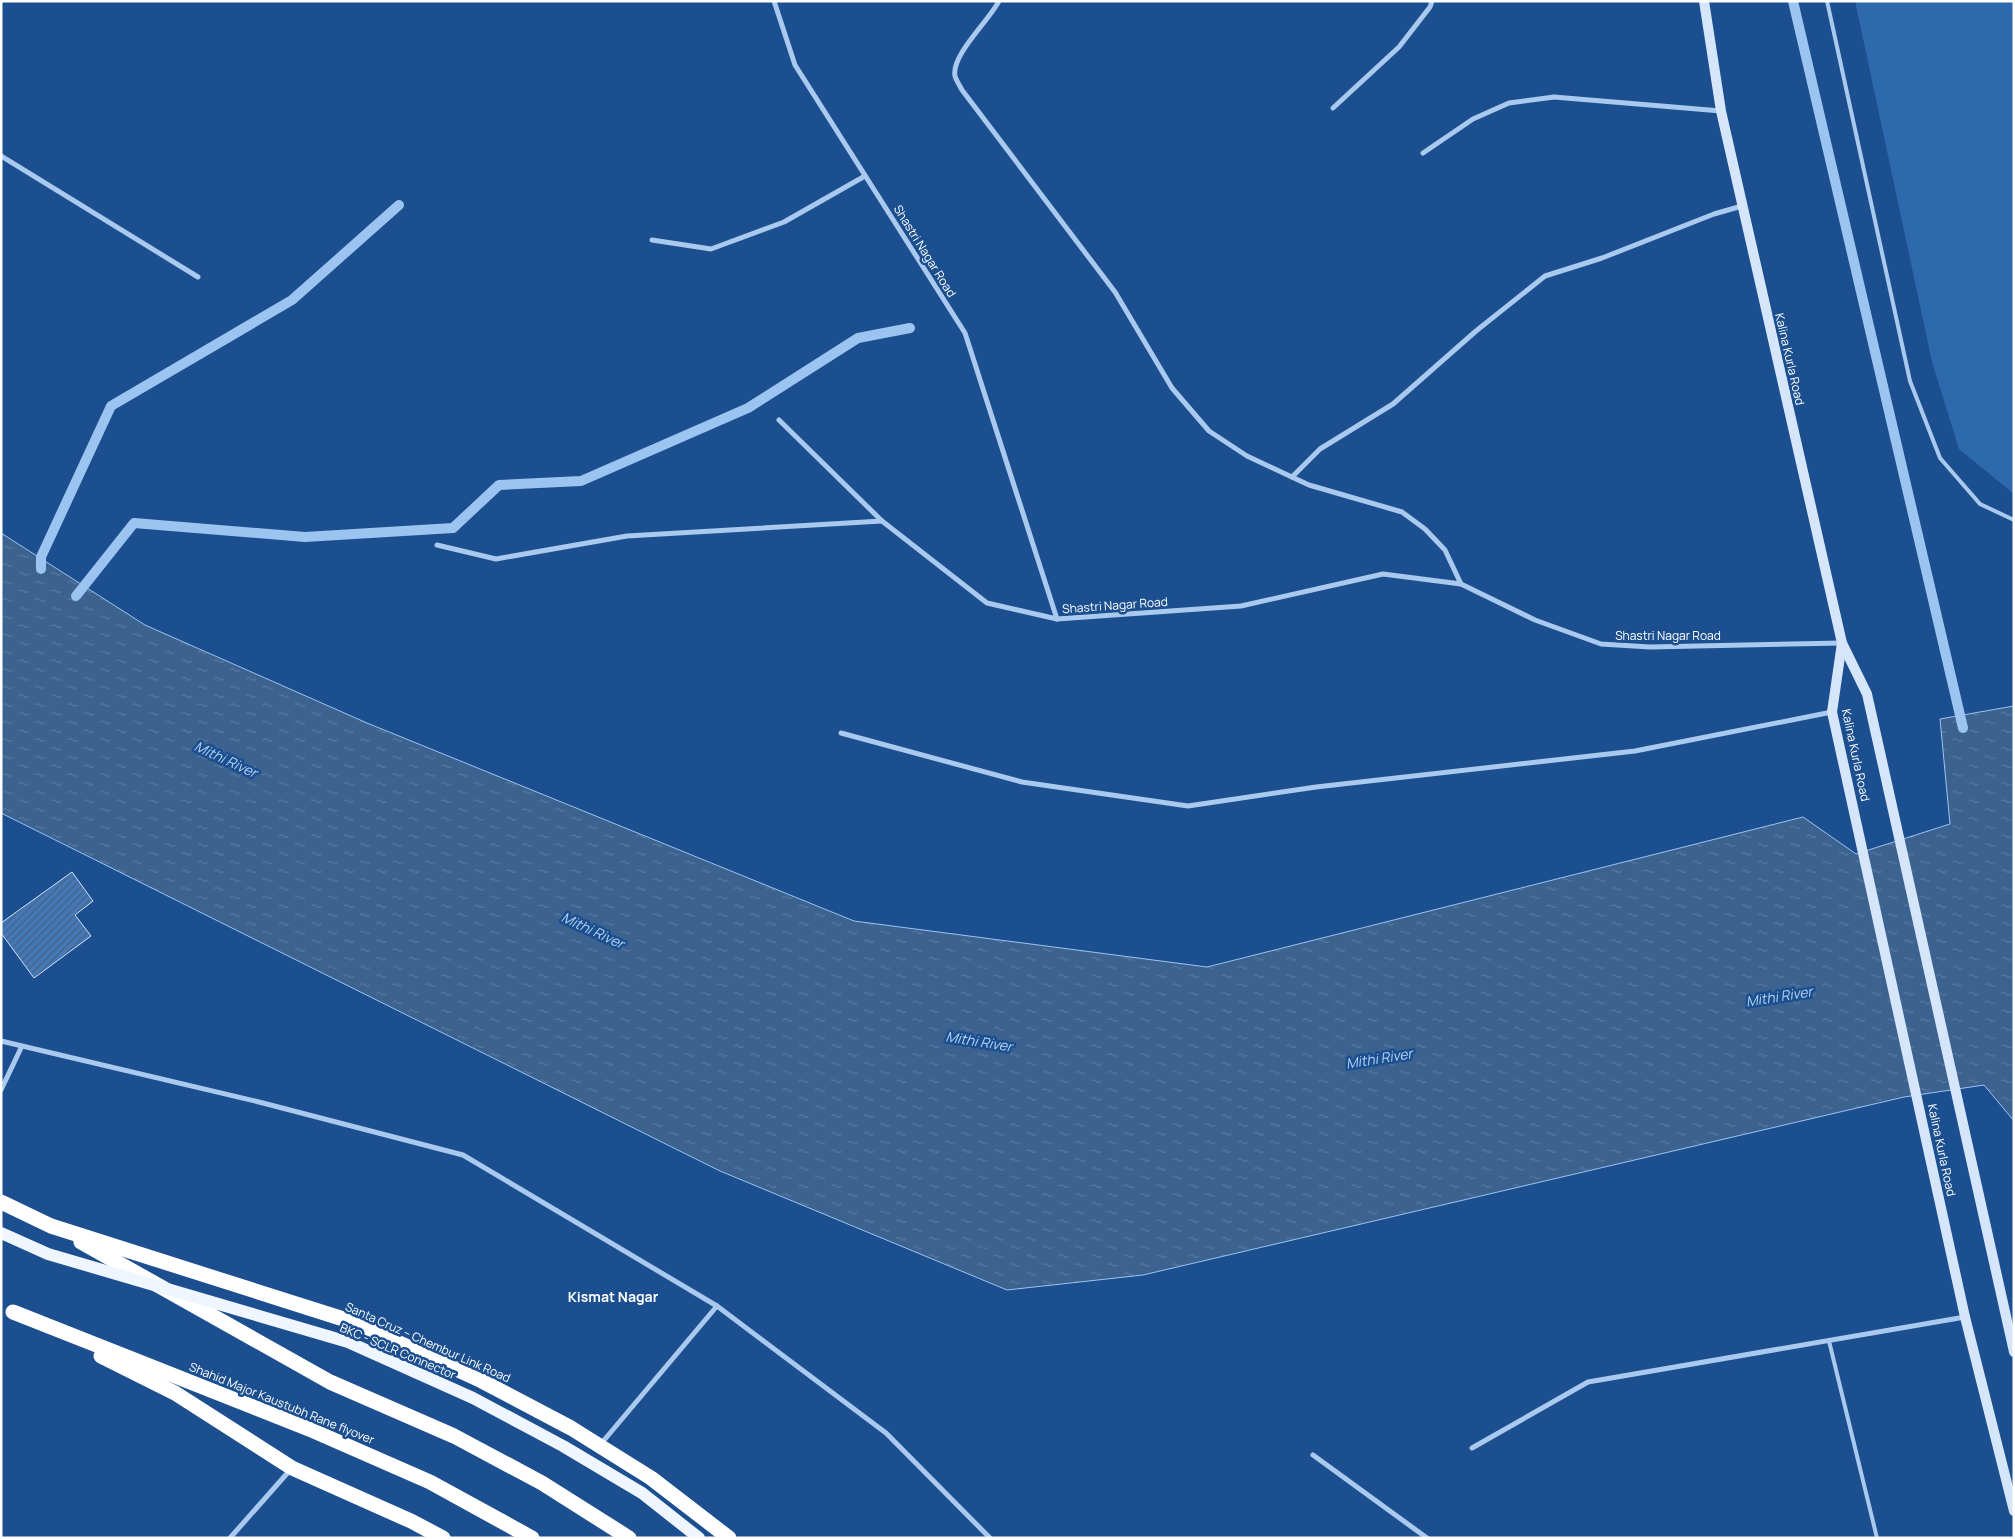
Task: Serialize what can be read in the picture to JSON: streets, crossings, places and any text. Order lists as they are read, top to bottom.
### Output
{
  "streets": {
    "highway": ["Santa Cruz – Chembur Link Road", "Shahid Major Kaustubh Rane flyover"],
    "main road": ["BKC - SCLR Connector"],
    "street": ["Shastri Nagar Road", "Kalina Kurla Road"]
  },
  "crossings": [
    ["Shastri Nagar Road", "Kalina Kurla Road"]
  ],
  "districts": ["Kismat Nagar"],
  "water": ["Mithi River"]
}
